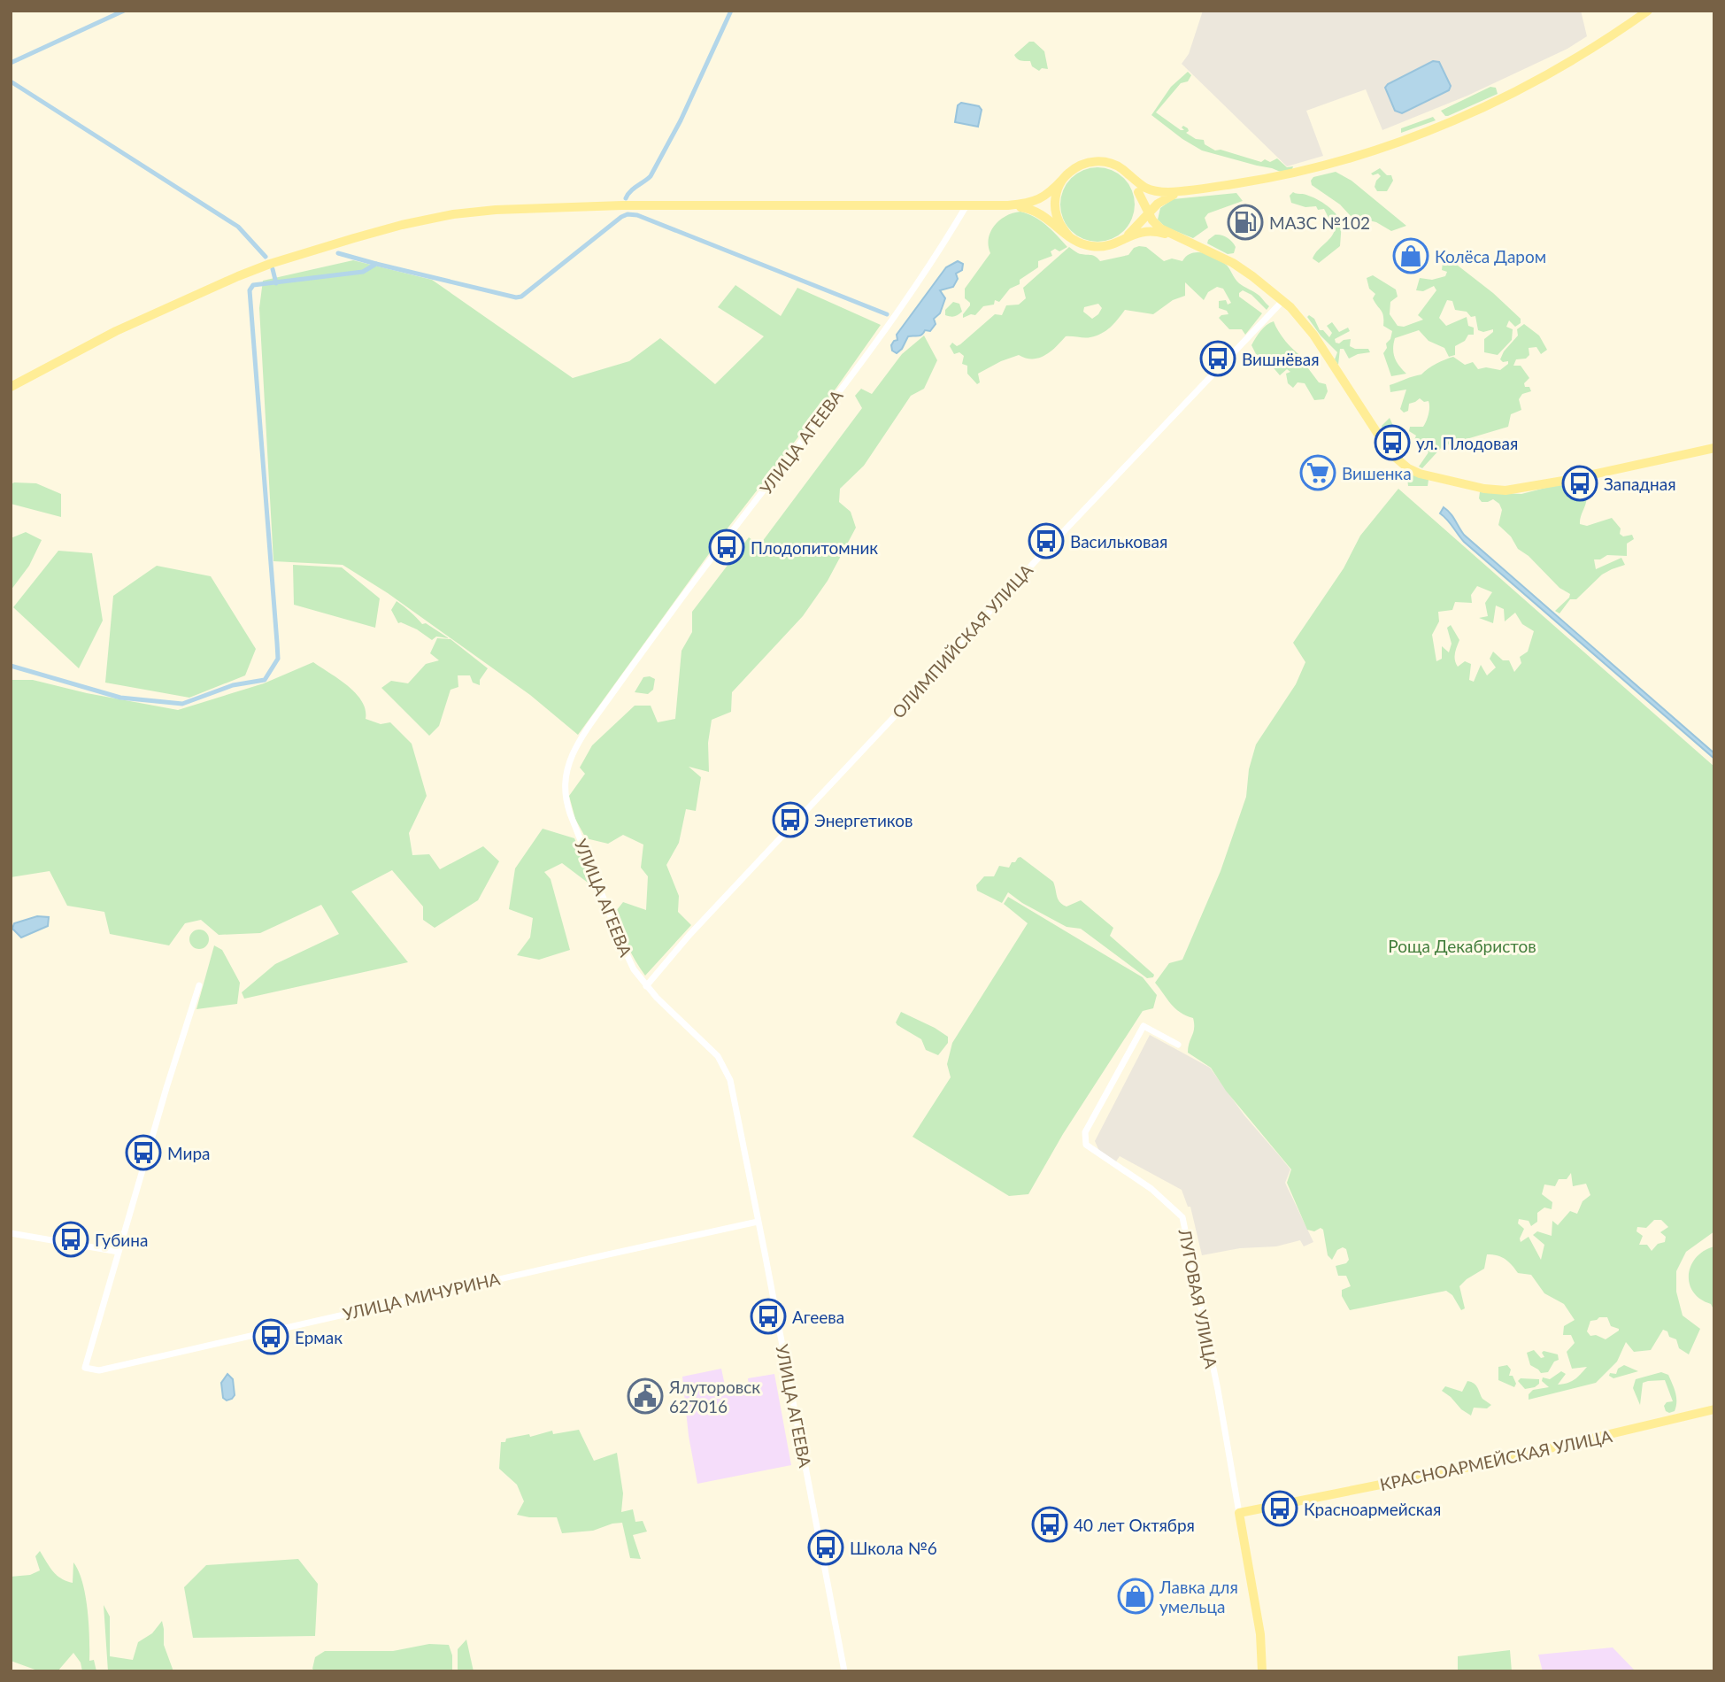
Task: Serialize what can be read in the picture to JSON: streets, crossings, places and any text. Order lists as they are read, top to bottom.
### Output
{
  "streets": {
    "main road": ["ЛУГОВАЯ УЛИЦА", "КРАСНОАРМЕЙСКАЯ УЛИЦА"],
    "street": ["УЛИЦА АГЕЕВА", "ОЛИМПИЙСКАЯ УЛИЦА", "УЛИЦА МИЧУРИНА"]
  },
  "crossings": [
    ["УЛИЦА АГЕЕВА", "ОЛИМПИЙСКАЯ УЛИЦА"],
    ["УЛИЦА АГЕЕВА", "УЛИЦА МИЧУРИНА"],
    ["ЛУГОВАЯ УЛИЦА", "КРАСНОАРМЕЙСКАЯ УЛИЦА"]
  ],
  "parks": ["Роща Декабристов"],
  "places": {
    "fuel station": ["МАЗС №102"],
    "shop": ["Колёса Даром", "Лавка для умельца"],
    "bus stop": [
      "Вишнёвая",
      "ул. Плодовая",
      "Западная",
      "Васильковая",
      "Плодопитомник",
      "Энергетиков",
      "Мира",
      "Губина",
      "Агеева",
      "Ермак",
      "Красноармейская",
      "40 лет Октября",
      "Школа №6"
    ],
    "supermarket": ["Вишенка"],
    "public building": ["Ялуторовск 627016"]
  }
}
